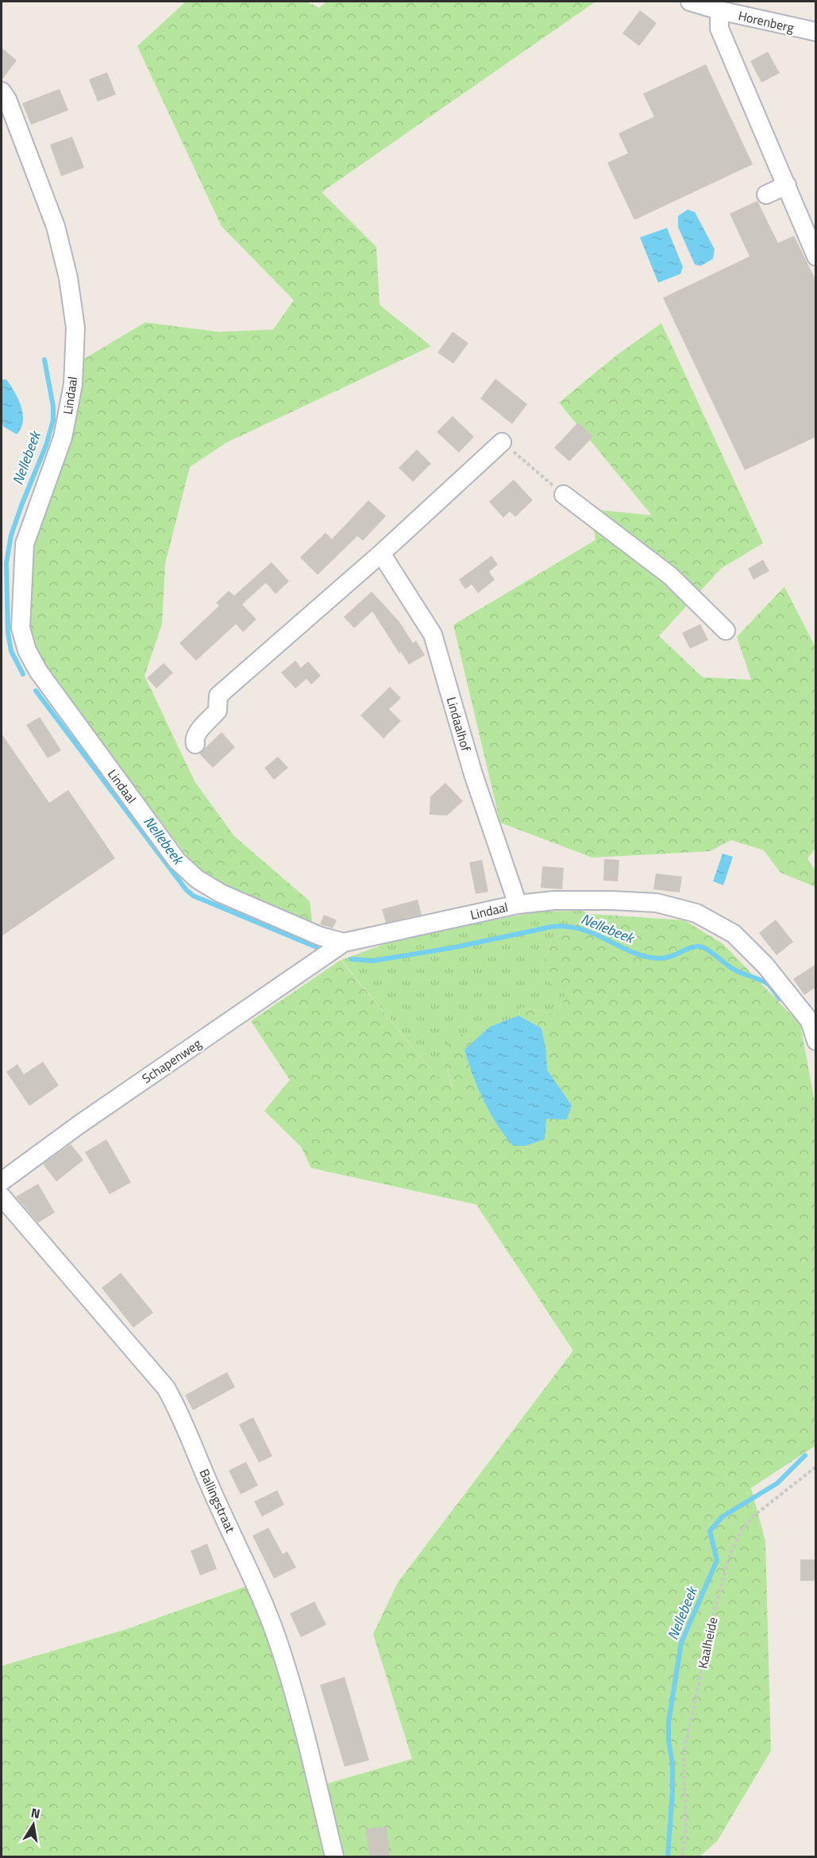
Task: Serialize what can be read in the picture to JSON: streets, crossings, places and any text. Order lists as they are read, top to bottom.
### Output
{
  "streets": {
    "street": [
      "Horenberg",
      "Lindaal",
      "Lindaalhof",
      "Schapenweg",
      "Ballingstraat"
    ],
    "path": ["Kaalheide"]
  },
  "crossings": [
    ["Lindaal", "Lindaalhof"],
    ["Lindaal", "Schapenweg"]
  ],
  "water": ["Nellebeek"],
  "north": "top"
}
